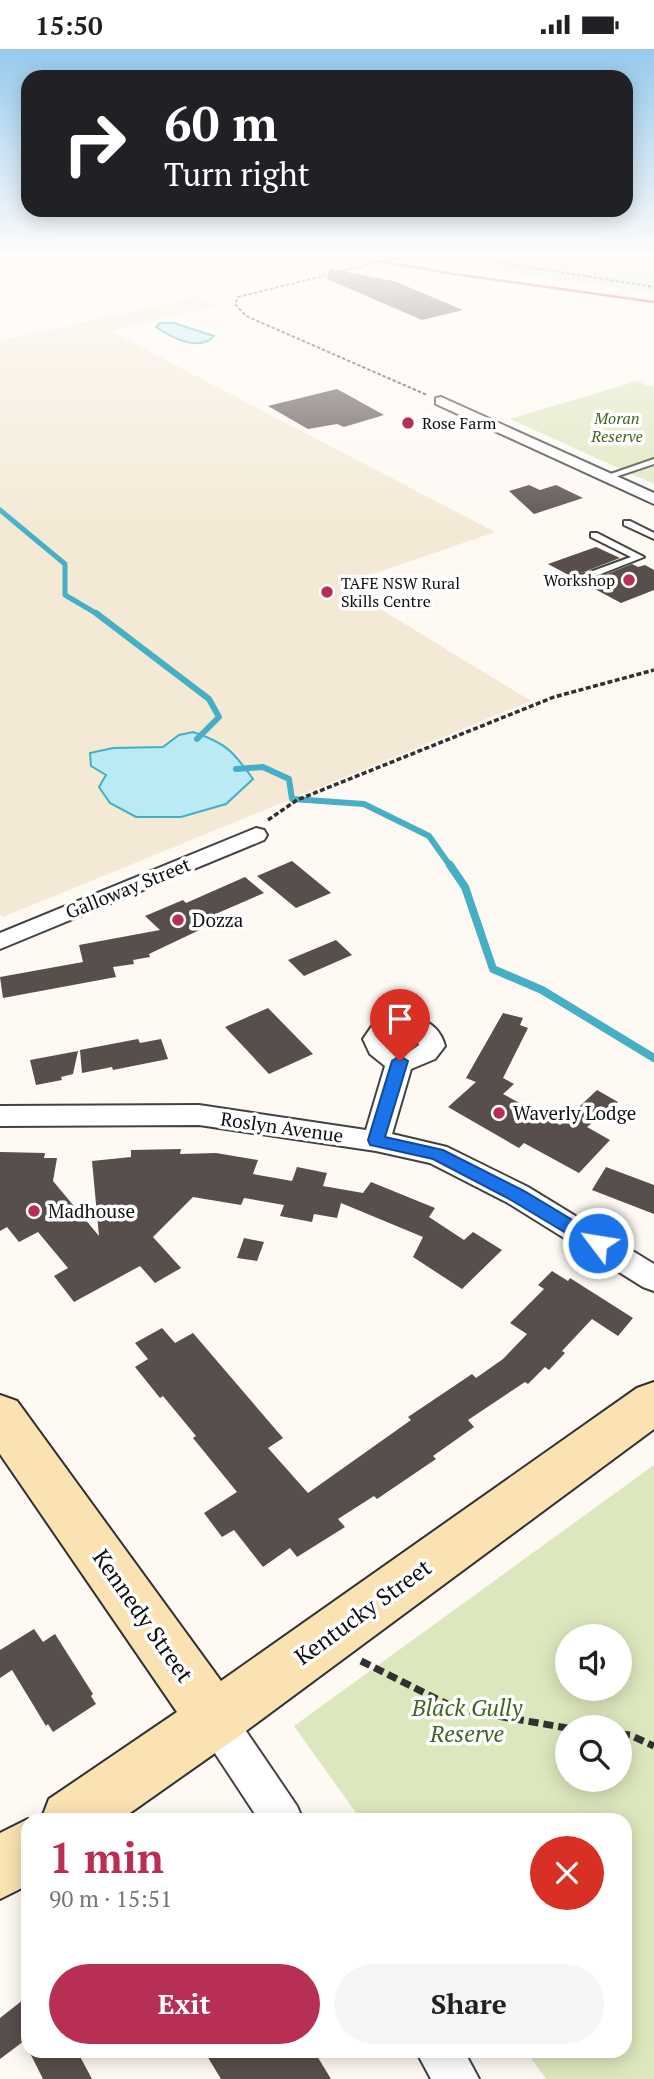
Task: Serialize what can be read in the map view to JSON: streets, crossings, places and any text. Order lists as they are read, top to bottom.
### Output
{
  "streets": {
    "street": [
      "Galloway Street",
      "Roslyn Avenue",
      "Kentucky Street",
      "Kennedy Street"
    ]
  },
  "crossings": [
    ["Kentucky Street", "Kennedy Street"]
  ],
  "parks": ["Moran Reserve", "Black Gully Reserve"],
  "places": [
    "Rose Farm",
    "Workshop",
    "TAFE NSW Rural Skills Centre",
    "Dozza",
    "Waverly Lodge",
    "Madhouse"
  ],
  "page": {
    "status": "15:50",
    "turn": ["60 m", "Turn right"],
    "heading": ["1 min", "90 m · 15:51"],
    "buttons": ["Exit", "Share"]
  }
}
